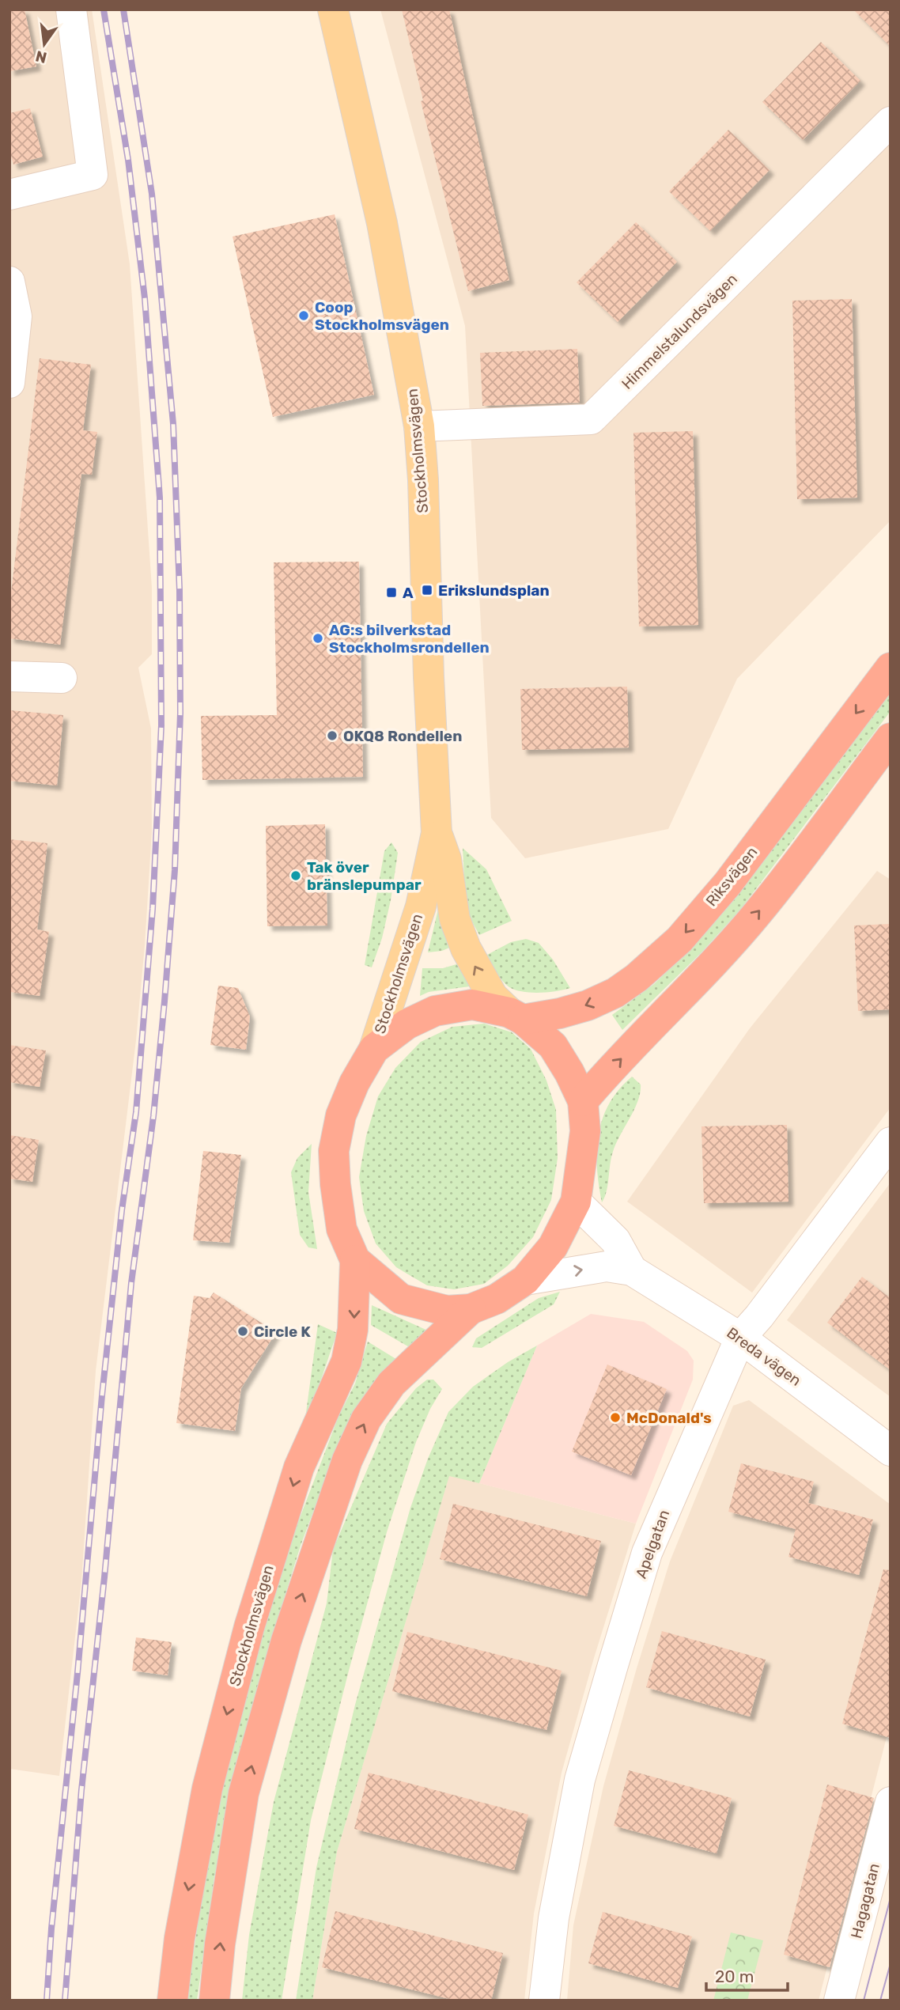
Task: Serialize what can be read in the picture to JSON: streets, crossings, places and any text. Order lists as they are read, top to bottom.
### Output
{
  "streets": {
    "highway": ["Stockholmsvägen", "Riksvägen"],
    "street": [
      "Himmelstalundsvägen",
      "Breda vägen",
      "Apelgatan",
      "Hagagatan"
    ]
  },
  "crossings": [
    ["Himmelstalundsvägen", "Stockholmsvägen"],
    ["Stockholmsvägen", "Riksvägen"],
    ["Breda vägen", "Apelgatan"]
  ],
  "places": {
    "other": [
      "Coop Stockholmsvägen",
      "AG:s bilverkstad Stockholmsrondellen",
      "OKQ8 Rondellen",
      "Tak över bränslepumpar",
      "Circle K",
      "McDonald's"
    ],
    "transit": ["Erikslundsplan", "A"]
  },
  "scale_bar": "20 m",
  "north": "bottom"
}
